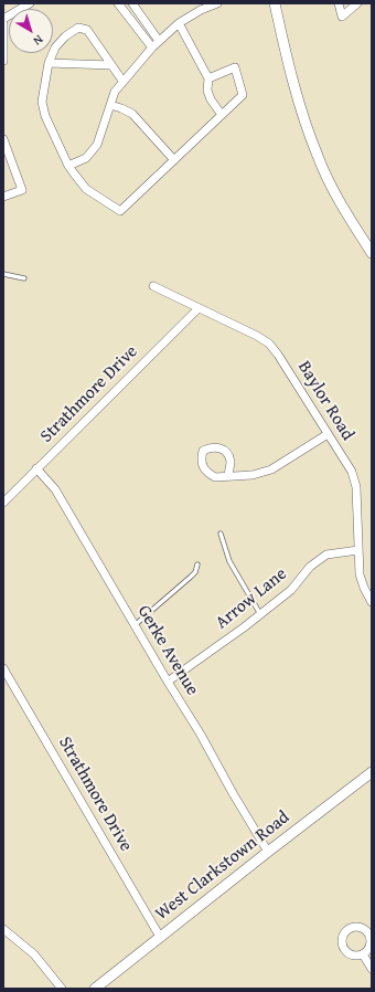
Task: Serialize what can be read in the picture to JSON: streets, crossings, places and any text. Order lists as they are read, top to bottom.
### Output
{
  "streets": {
    "street": [
      "Strathmore Drive",
      "Baylor Road",
      "Arrow Lane",
      "Gerke Avenue",
      "West Clarkstown Road"
    ]
  },
  "crossings": [
    ["Strathmore Drive", "Baylor Road"],
    ["Strathmore Drive", "Gerke Avenue"],
    ["Strathmore Drive", "West Clarkstown Road"],
    ["Baylor Road", "Arrow Lane"],
    ["Arrow Lane", "Gerke Avenue"],
    ["Gerke Avenue", "West Clarkstown Road"]
  ],
  "north": "bottom right"
}
